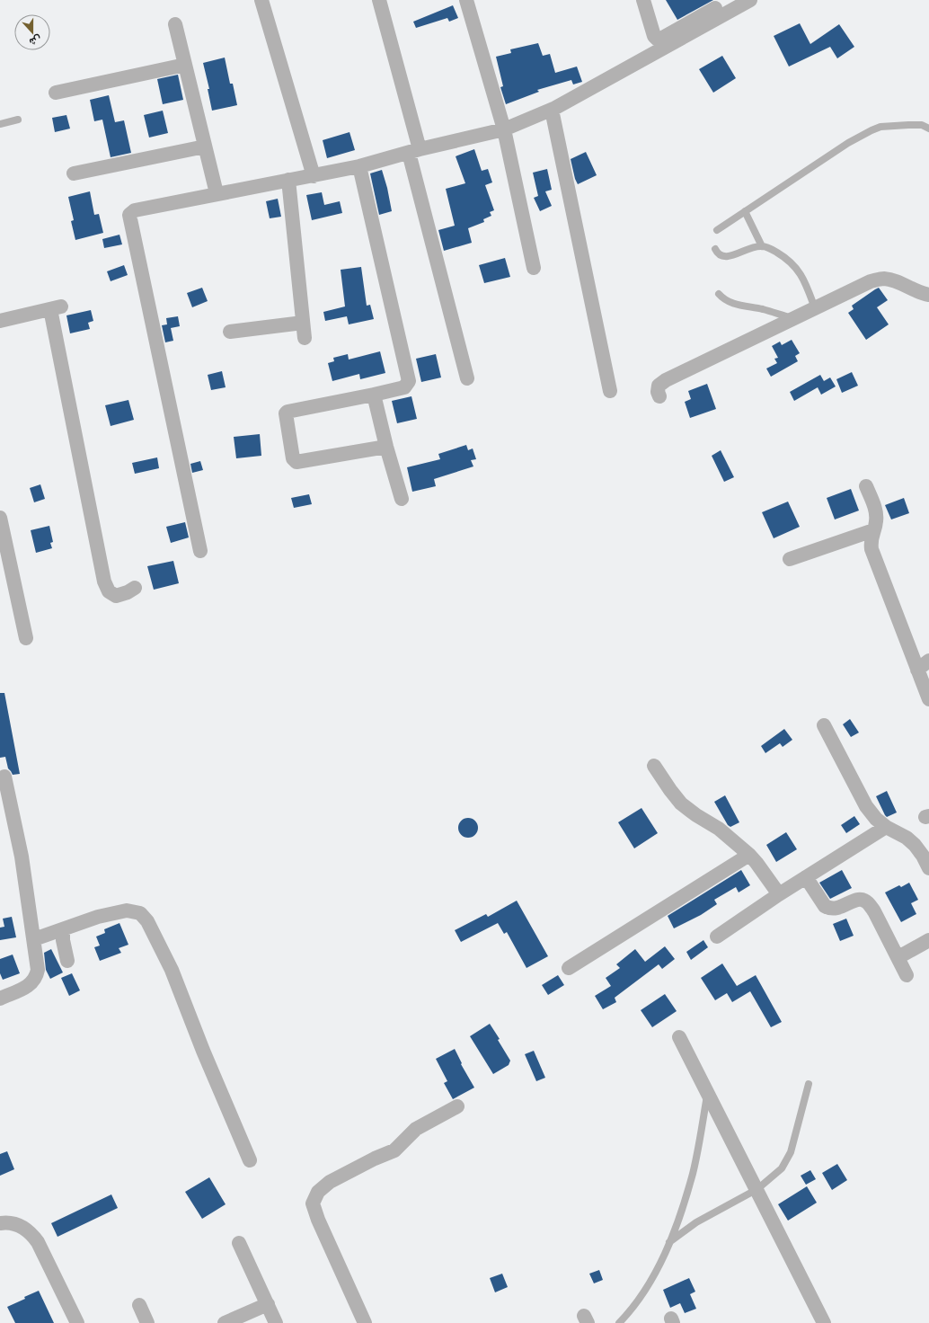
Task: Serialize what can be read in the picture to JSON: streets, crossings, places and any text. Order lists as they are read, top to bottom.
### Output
{
  "north": "bottom"
}
